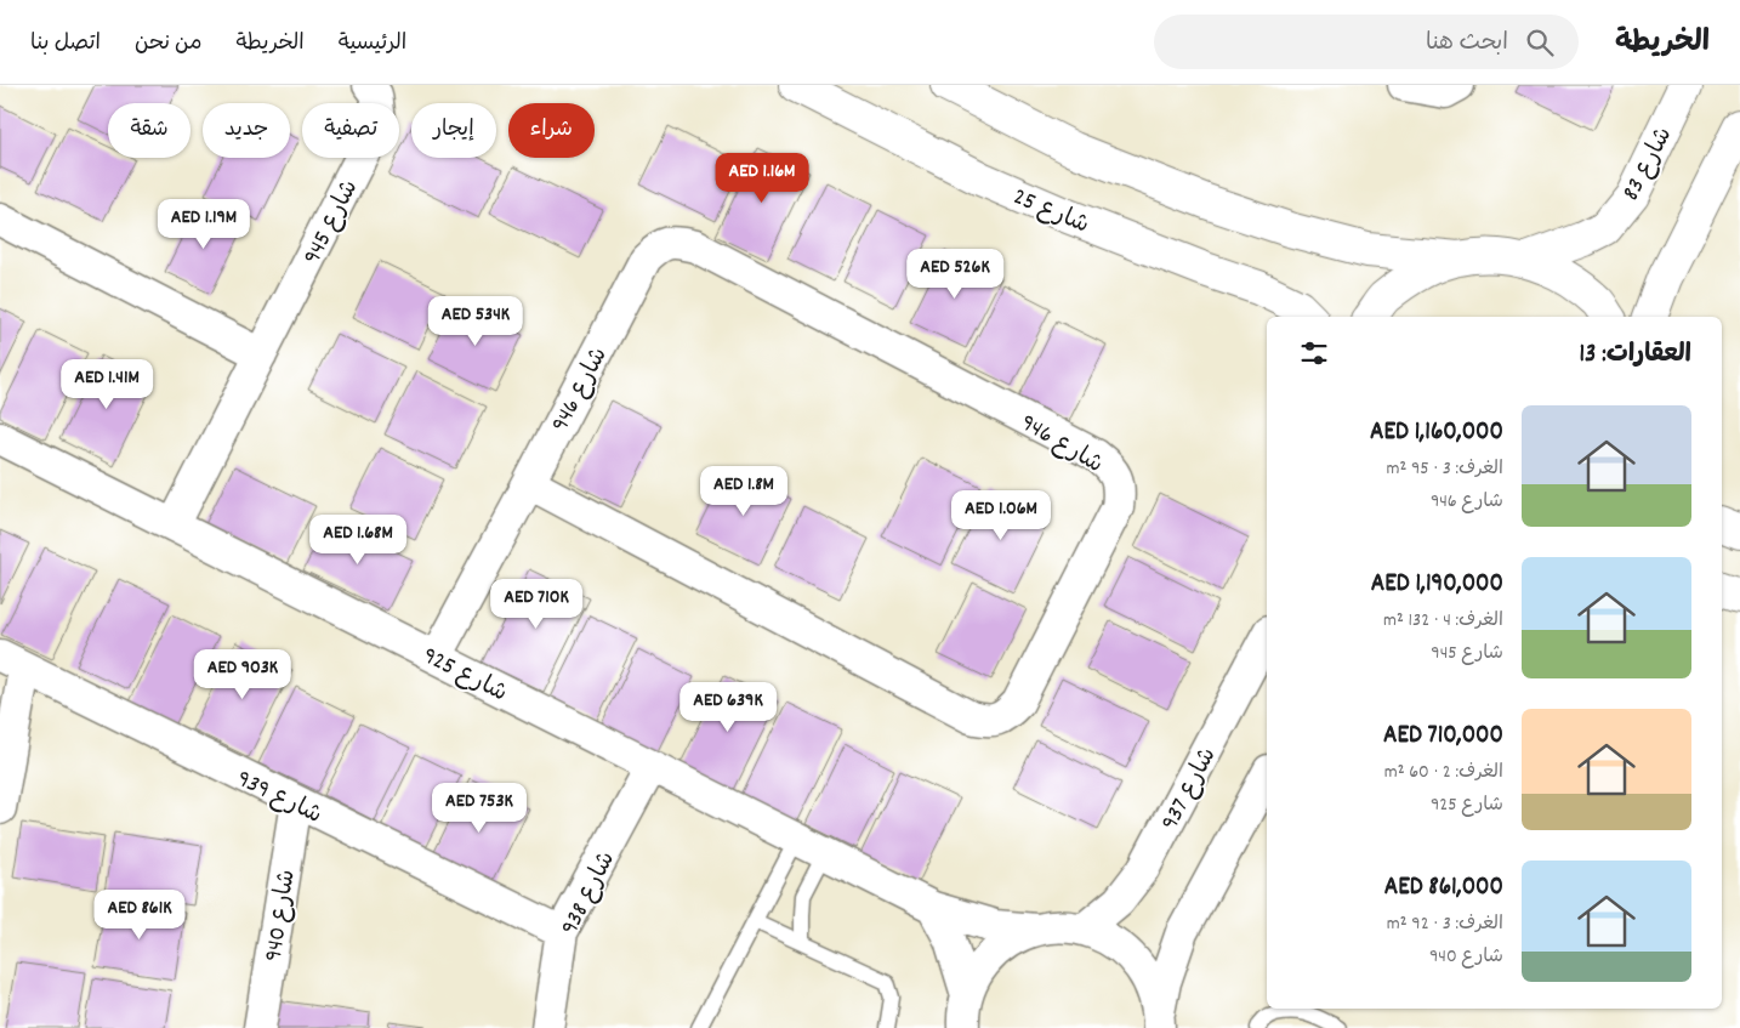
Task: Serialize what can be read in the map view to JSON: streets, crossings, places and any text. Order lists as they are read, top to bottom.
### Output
{
  "streets": {
    "street": [
      "شارع 83",
      "شارع 25",
      "شارع 945",
      "شارع 946",
      "شارع 925",
      "شارع 937",
      "شارع 939",
      "شارع 938",
      "شارع 940"
    ]
  },
  "crossings": [
    ["شارع 945", "شارع 925"],
    ["شارع 946", "شارع 925"],
    ["شارع 925", "شارع 938"],
    ["شارع 939", "شارع 938"],
    ["شارع 939", "شارع 940"]
  ],
  "page": {
    "header": "الخريطة",
    "search": "ابحث هنا",
    "nav": [
      "الرئيسية",
      "الخريطة",
      "من نحن",
      "اتصل بنا"
    ],
    "chip": [
      "شراء",
      "إيجار",
      "تصفية",
      "جديد",
      "شقة"
    ],
    "price": [
      "AED 1.16M",
      "AED 1.19M",
      "AED 526K",
      "AED 534K",
      "AED 1.41M",
      "AED 1.8M",
      "AED 1.06M",
      "AED 1.68M",
      "AED 710K",
      "AED 903K",
      "AED 639K",
      "AED 753K",
      "AED 861K"
    ],
    "heading": "العقارات: 13",
    "list": [
      {
        "name": "AED 1,160,000",
        "note": "الغرف: 3 · 95 m² · شارع 946"
      },
      {
        "name": "AED 1,190,000",
        "note": "الغرف: 4 · 132 m² · شارع 945"
      },
      {
        "name": "AED 710,000",
        "note": "الغرف: 2 · 60 m² · شارع 925"
      },
      {
        "name": "AED 861,000",
        "note": "الغرف: 3 · 92 m² · شارع 940"
      }
    ]
  }
}
